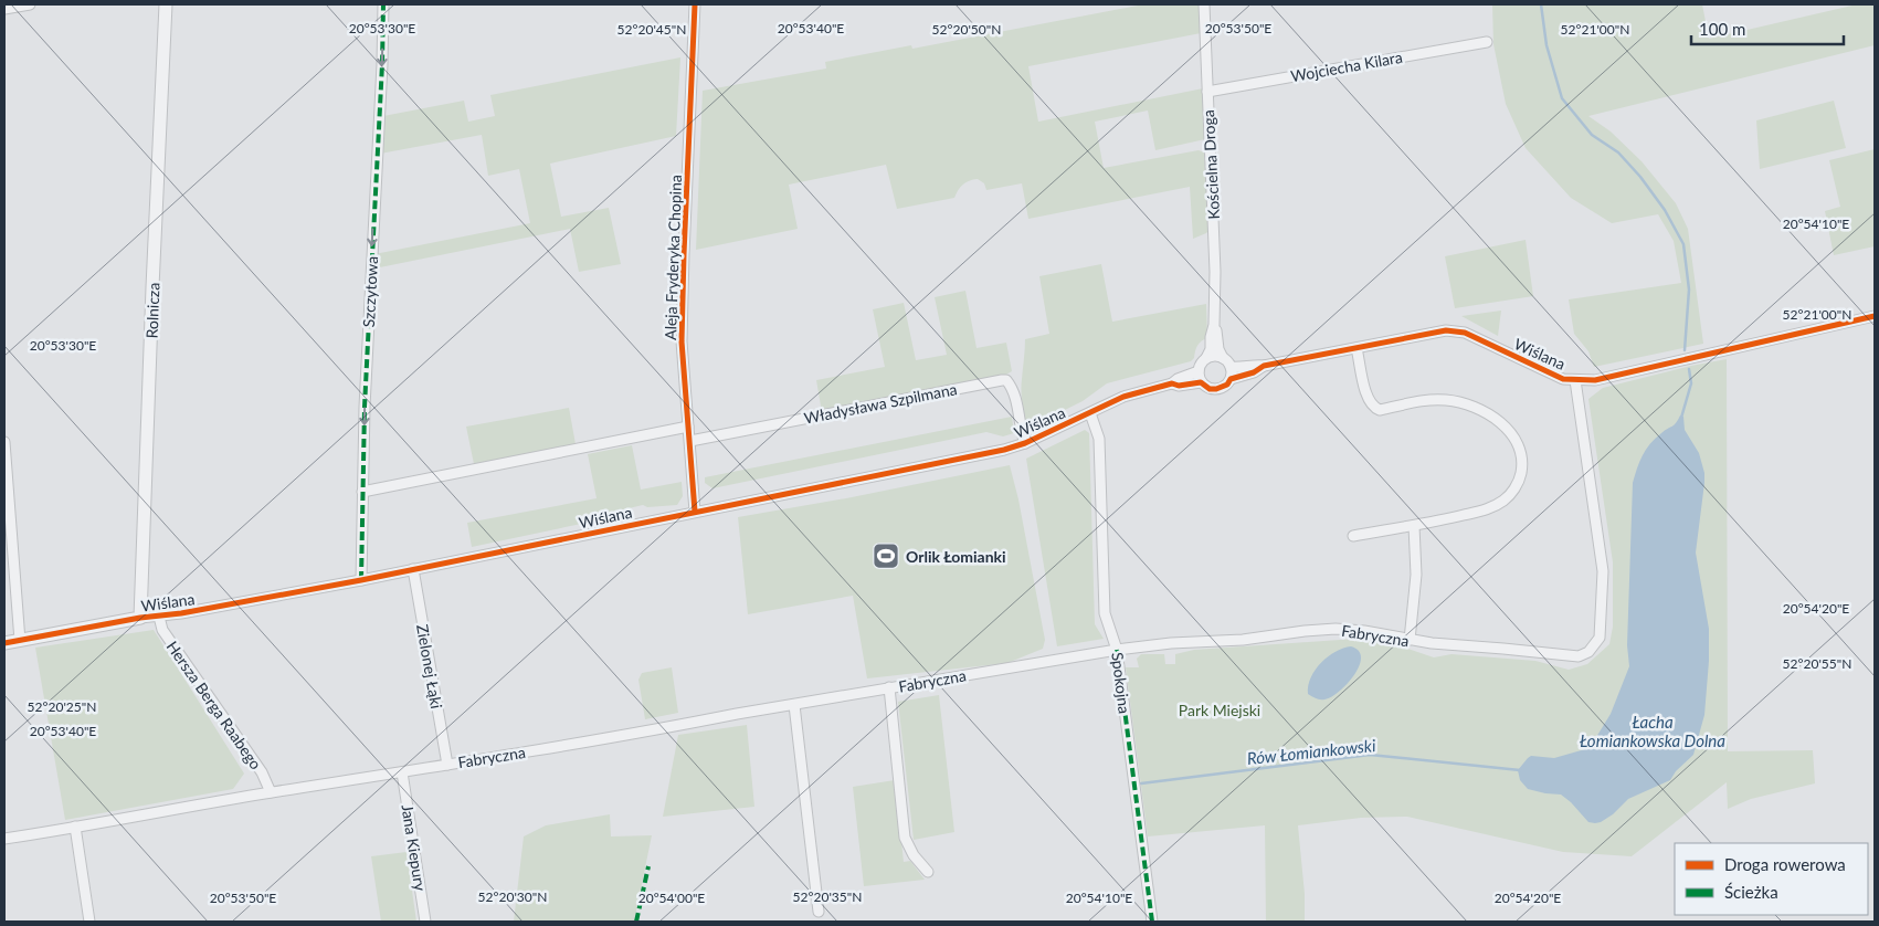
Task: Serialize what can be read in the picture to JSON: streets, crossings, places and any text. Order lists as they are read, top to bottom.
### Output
{
  "streets": {
    "street": [
      "Wojciecha Kilara",
      "Kościelna Droga",
      "Aleja Fryderyka Chopina",
      "Szczytowa",
      "Rolnicza",
      "Wiślana",
      "Władysława Szpilmana",
      "Fabryczna",
      "Zielonej Łąki",
      "Spokojna",
      "Hersza Berga Raabego",
      "Jana Kiepury"
    ]
  },
  "crossings": [
    ["Wojciecha Kilara", "Kościelna Droga"],
    ["Kościelna Droga", "Wiślana"],
    ["Aleja Fryderyka Chopina", "Wiślana"],
    ["Aleja Fryderyka Chopina", "Władysława Szpilmana"],
    ["Szczytowa", "Wiślana"],
    ["Rolnicza", "Wiślana"],
    ["Wiślana", "Władysława Szpilmana"],
    ["Wiślana", "Fabryczna"],
    ["Wiślana", "Zielonej Łąki"],
    ["Wiślana", "Spokojna"],
    ["Wiślana", "Hersza Berga Raabego"],
    ["Fabryczna", "Zielonej Łąki"],
    ["Fabryczna", "Spokojna"],
    ["Fabryczna", "Hersza Berga Raabego"],
    ["Fabryczna", "Jana Kiepury"]
  ],
  "one_way": ["Szczytowa"],
  "water": ["Łacha Łomiankowska Dolna", "Rów Łomiankowski"],
  "parks": ["Park Miejski"],
  "places": {
    "sports": ["Orlik Łomianki"]
  },
  "legend": ["Droga rowerowa", "Ścieżka"],
  "scale_bar": "100 m",
  "coordinates": [
    "20°53'30\"E",
    "20°53'40\"E",
    "20°53'50\"E",
    "52°20'45\"N",
    "52°20'50\"N",
    "52°21'00\"N",
    "20°54'10\"E",
    "20°54'20\"E",
    "52°20'55\"N",
    "52°20'25\"N",
    "52°20'30\"N",
    "52°20'35\"N",
    "20°54'00\"E"
  ]
}
